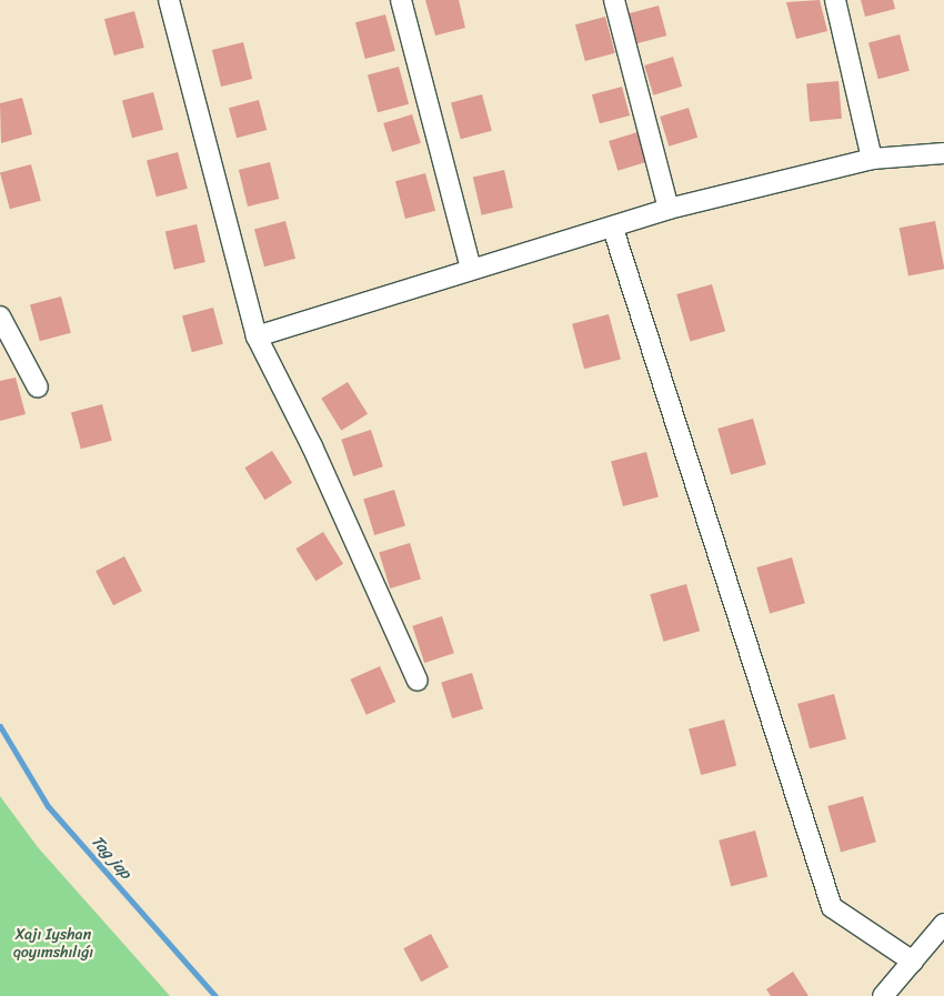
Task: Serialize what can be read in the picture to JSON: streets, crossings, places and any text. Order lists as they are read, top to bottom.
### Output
{
  "water": ["Tag jap"],
  "parks": ["Xajı Iyshan qoyımshılıǵı"]
}
